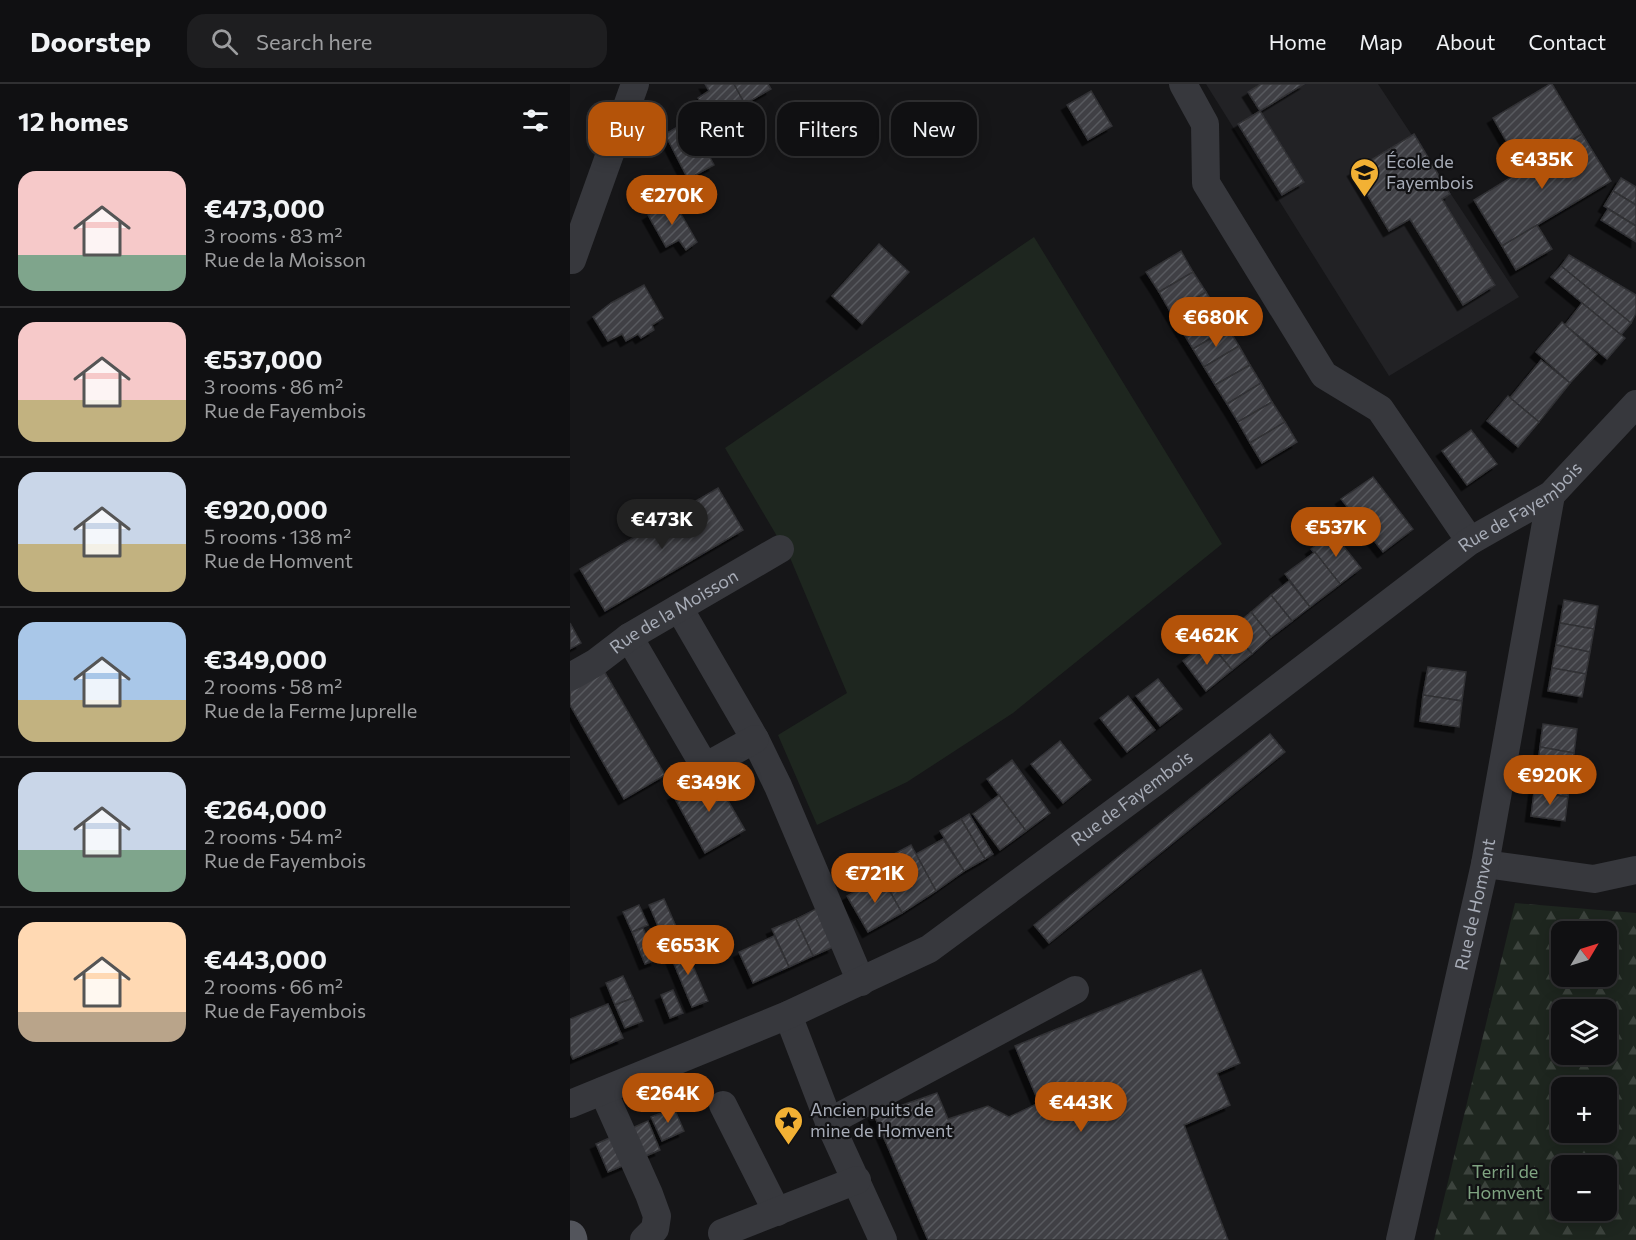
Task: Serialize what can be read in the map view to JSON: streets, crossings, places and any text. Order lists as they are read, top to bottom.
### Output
{
  "streets": {
    "street": ["Rue de Fayembois", "Rue de la Moisson", "Rue de Homvent"]
  },
  "crossings": [
    ["Rue de Fayembois", "Rue de Homvent"]
  ],
  "parks": ["Terril de Homvent"],
  "places": {
    "school or university": ["École de Fayembois"],
    "place": ["Ancien puits de mine de Homvent"]
  },
  "north": "top right",
  "page": {
    "header": "Doorstep",
    "search": "Search here",
    "nav": [
      "Home",
      "Map",
      "About",
      "Contact"
    ],
    "heading": "12 homes",
    "chip": [
      "Buy",
      "Rent",
      "Filters",
      "New"
    ],
    "price": [
      "€435K",
      "€270K",
      "€680K",
      "€473K",
      "€537K",
      "€462K",
      "€920K",
      "€349K",
      "€721K",
      "€653K",
      "€264K",
      "€443K"
    ],
    "list": [
      {
        "name": "€473,000",
        "note": "3 rooms · 83 m² · Rue de la Moisson"
      },
      {
        "name": "€537,000",
        "note": "3 rooms · 86 m² · Rue de Fayembois"
      },
      {
        "name": "€920,000",
        "note": "5 rooms · 138 m² · Rue de Homvent"
      },
      {
        "name": "€349,000",
        "note": "2 rooms · 58 m² · Rue de la Ferme Juprelle"
      },
      {
        "name": "€264,000",
        "note": "2 rooms · 54 m² · Rue de Fayembois"
      },
      {
        "name": "€443,000",
        "note": "2 rooms · 66 m² · Rue de Fayembois"
      }
    ],
    "map_buttons": ["+", "−"]
  }
}
